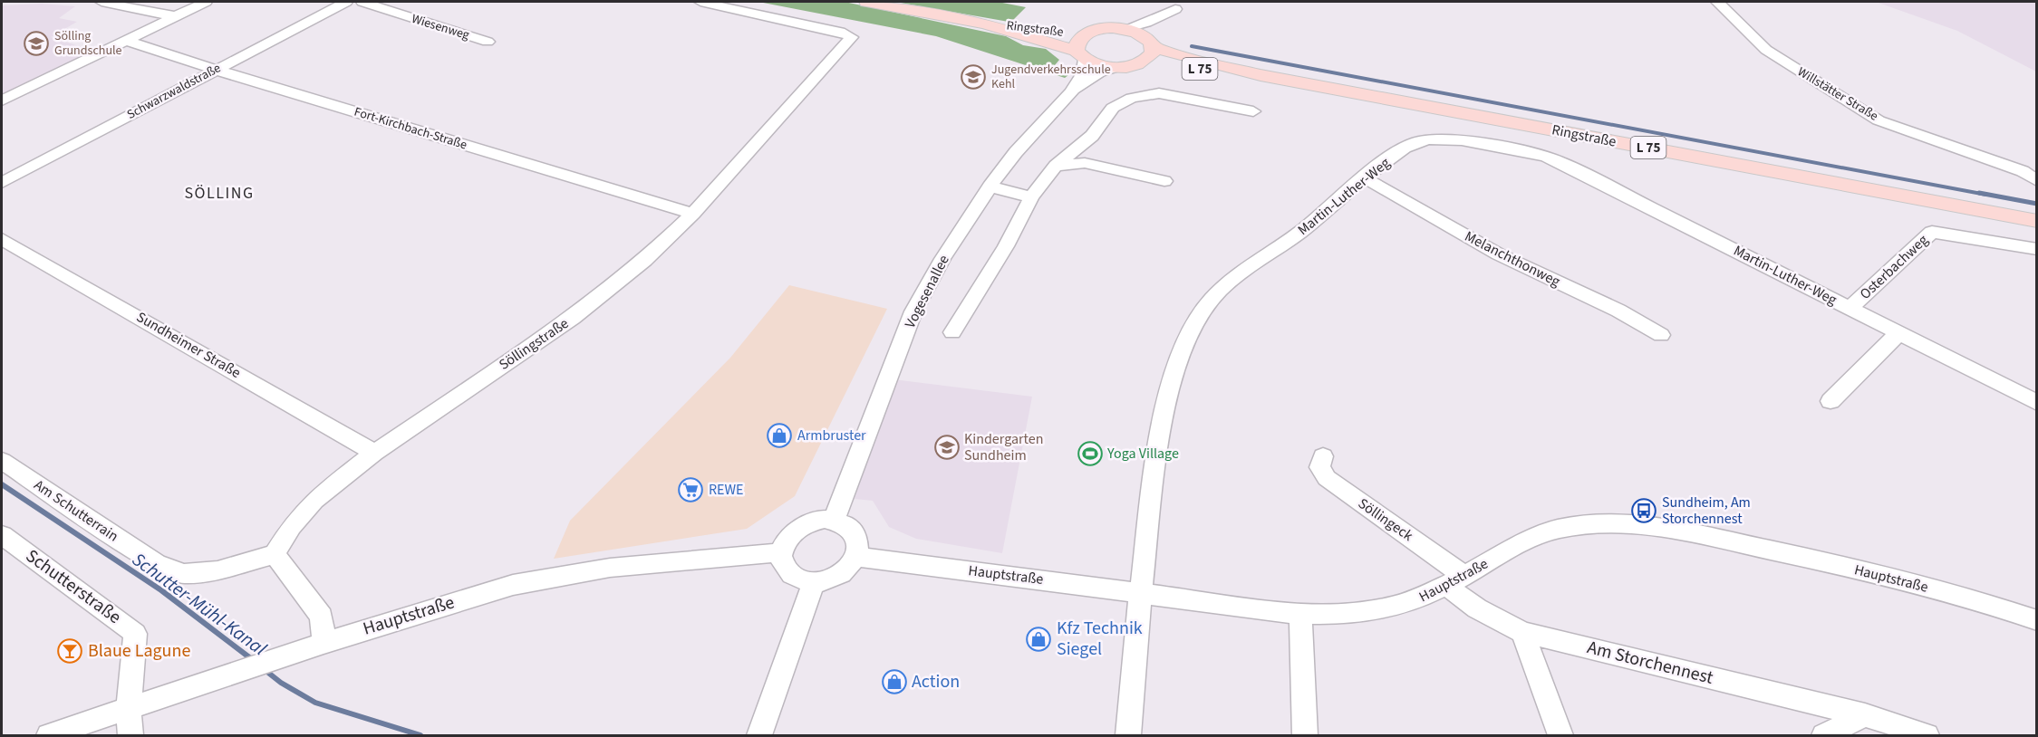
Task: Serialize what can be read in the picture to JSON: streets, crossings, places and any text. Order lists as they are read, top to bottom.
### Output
{
  "streets": {
    "main road": ["Ringstraße", "L 75"],
    "street": [
      "Wiesenweg",
      "Schwarzwaldstraße",
      "Willstätter Straße",
      "Fort-Kirchbach-Straße",
      "Martin-Luther-Weg",
      "Melanchthonweg",
      "Osterbachweg",
      "Vogesenallee",
      "Söllingstraße",
      "Sundheimer Straße",
      "Am Schutterrain",
      "Söllingeck",
      "Hauptstraße",
      "Schutterstraße",
      "Am Storchennest"
    ]
  },
  "crossings": [
    ["Ringstraße", "Vogesenallee"],
    ["Schwarzwaldstraße", "Fort-Kirchbach-Straße"],
    ["Fort-Kirchbach-Straße", "Söllingstraße"],
    ["Martin-Luther-Weg", "Melanchthonweg"],
    ["Martin-Luther-Weg", "Osterbachweg"],
    ["Martin-Luther-Weg", "Hauptstraße"],
    ["Vogesenallee", "Hauptstraße"],
    ["Söllingstraße", "Sundheimer Straße"],
    ["Söllingstraße", "Am Schutterrain"],
    ["Söllingeck", "Hauptstraße"],
    ["Söllingeck", "Am Storchennest"],
    ["Hauptstraße", "Schutterstraße"],
    ["Hauptstraße", "Am Storchennest"]
  ],
  "districts": ["SÖLLING"],
  "water": ["Schutter-Mühl-Kanal"],
  "places": {
    "school or university": ["Sölling Grundschule", "Jugendverkehrsschule Kehl", "Kindergarten Sundheim"],
    "shop": ["Armbruster", "Kfz Technik Siegel", "Action"],
    "sports": ["Yoga Village"],
    "supermarket": ["REWE"],
    "bus stop": ["Sundheim, Am Storchennest"],
    "bar": ["Blaue Lagune"]
  }
}
